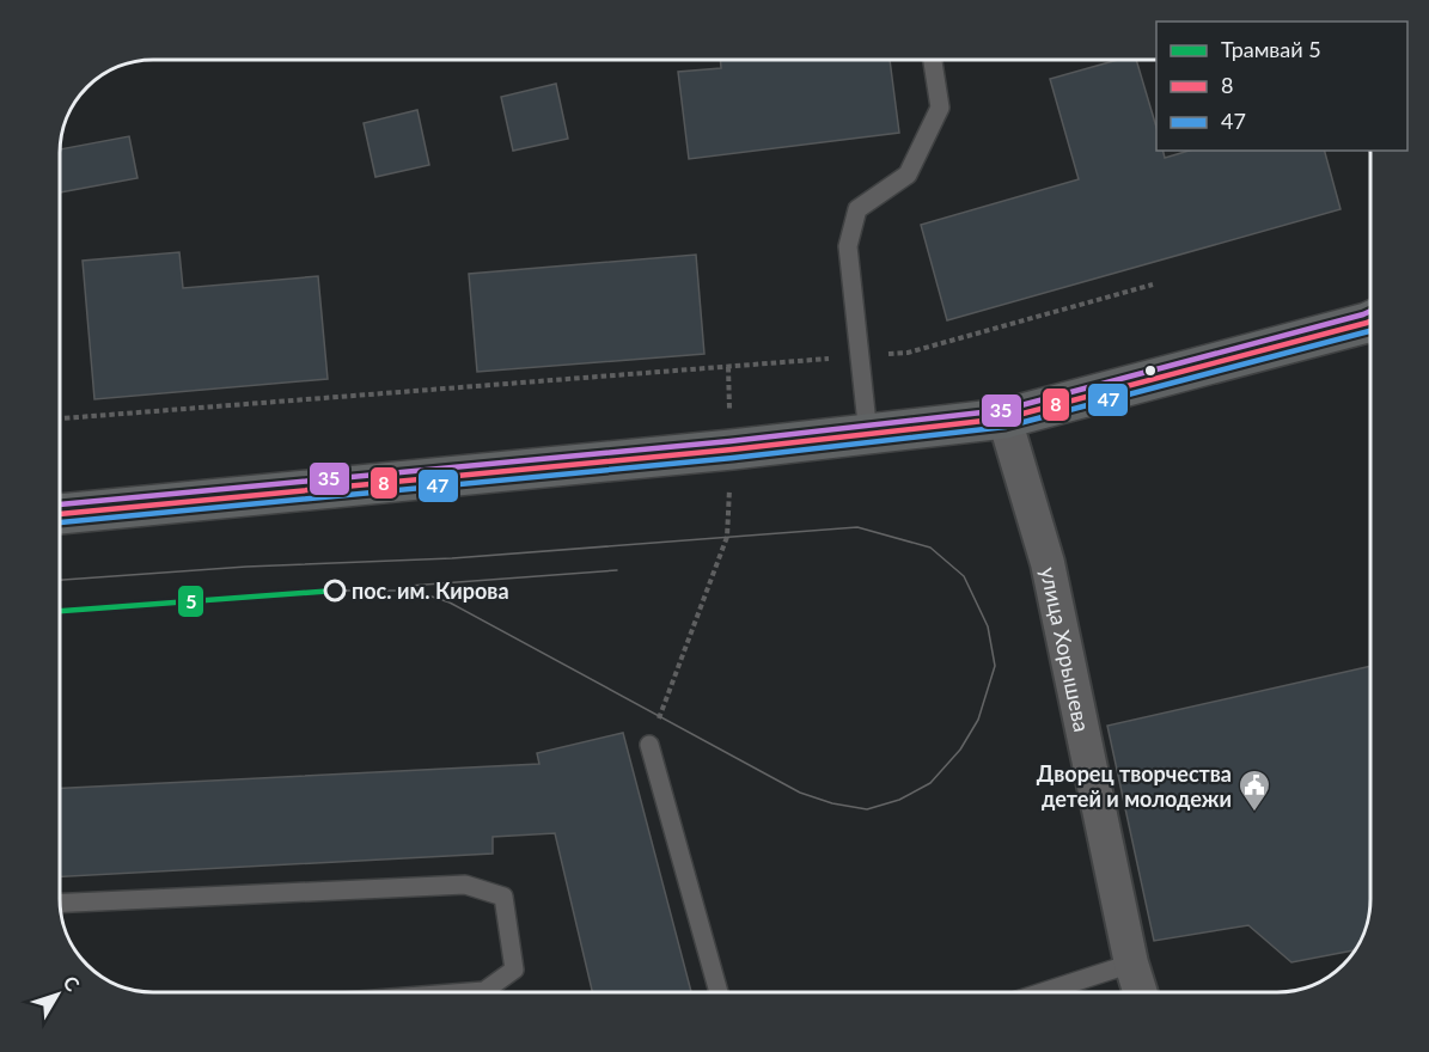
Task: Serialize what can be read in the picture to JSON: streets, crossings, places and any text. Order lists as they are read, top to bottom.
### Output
{
  "streets": {
    "street": ["улица Хорышева"]
  },
  "places": {
    "other": ["пос. им. Кирова"],
    "public building": ["Дворец творчества детей и молодежи"]
  },
  "lines": [
    "transit line 35",
    "transit line 8",
    "transit line 47",
    "tram line 5"
  ],
  "legend": ["Трамвай 5", "8", "47"],
  "north": "top right"
}
